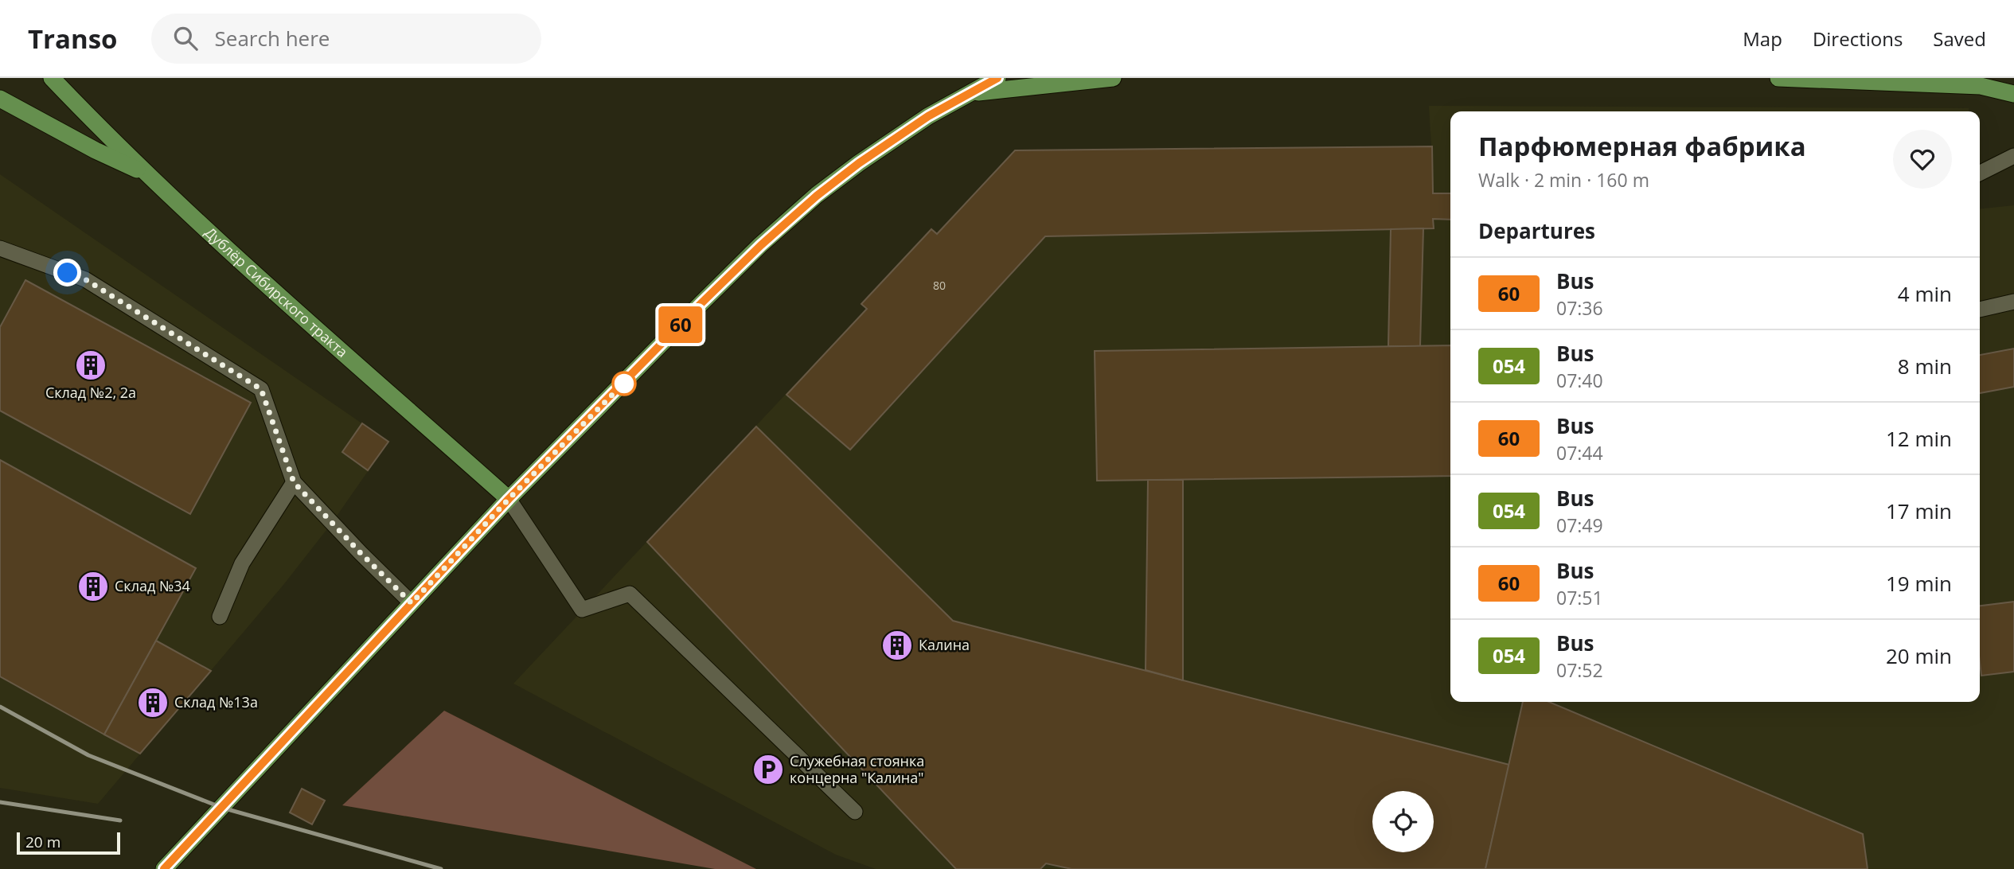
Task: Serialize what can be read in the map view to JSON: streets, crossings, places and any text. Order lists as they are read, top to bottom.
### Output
{
  "streets": {
    "main road": ["Дублёр Сибирского тракта"]
  },
  "places": {
    "building": [
      "Склад №2, 2а",
      "Склад №34",
      "Калина",
      "Склад №13а"
    ],
    "parking": ["Служебная стоянка концерна \"Калина\""]
  },
  "lines": ["bus line 60"],
  "house_numbers": ["80"],
  "scale_bar": "20 m",
  "page": {
    "header": "Transo",
    "search": "Search here",
    "nav": ["Map", "Directions", "Saved"],
    "on_map": "60",
    "heading": [
      ["Парфюмерная фабрика", "Walk · 2 min · 160 m"],
      "Departures"
    ],
    "list": [
      {
        "mark": "60",
        "name": "Bus",
        "note": "07:36",
        "value": "4 min"
      },
      {
        "mark": "054",
        "name": "Bus",
        "note": "07:40",
        "value": "8 min"
      },
      {
        "mark": "60",
        "name": "Bus",
        "note": "07:44",
        "value": "12 min"
      },
      {
        "mark": "054",
        "name": "Bus",
        "note": "07:49",
        "value": "17 min"
      },
      {
        "mark": "60",
        "name": "Bus",
        "note": "07:51",
        "value": "19 min"
      },
      {
        "mark": "054",
        "name": "Bus",
        "note": "07:52",
        "value": "20 min"
      }
    ],
    "scale": "20 m"
  }
}
